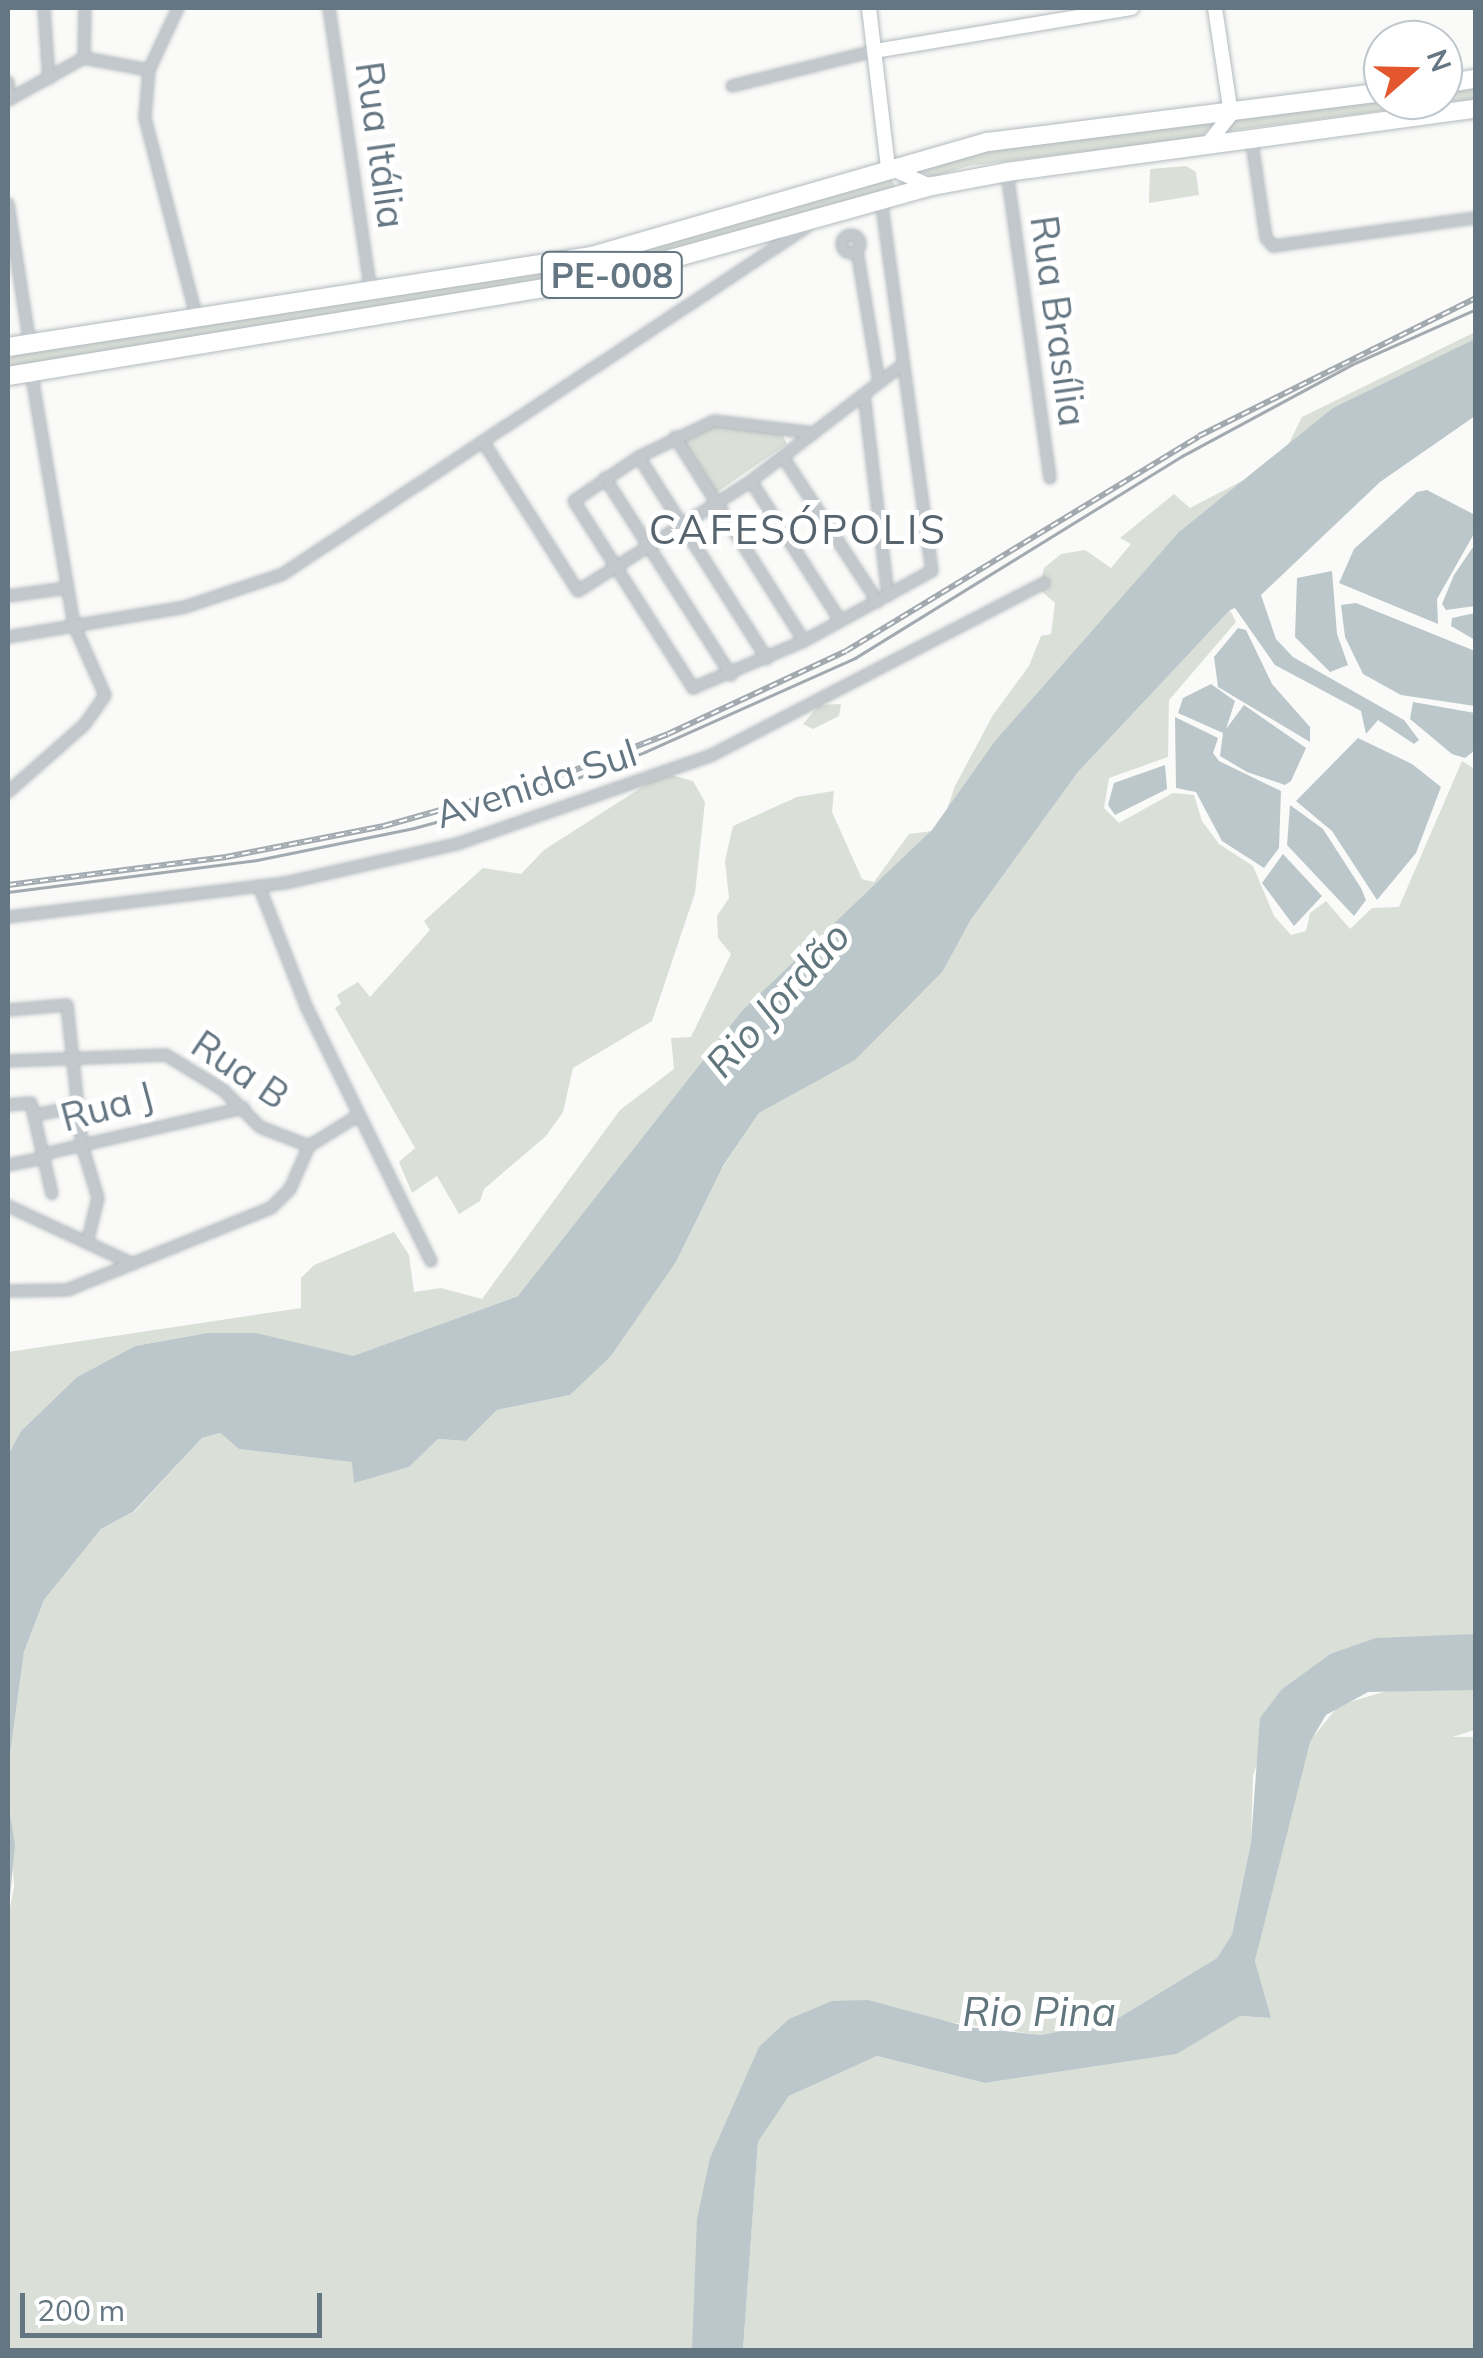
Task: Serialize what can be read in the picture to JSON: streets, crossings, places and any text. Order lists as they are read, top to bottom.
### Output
{
  "streets": {
    "highway": ["PE-008"],
    "street": [
      "Rua Itália",
      "Rua Brasília",
      "Avenida Sul",
      "Rua B",
      "Rua J"
    ]
  },
  "crossings": [
    ["Rua Itália", "PE-008"],
    ["PE-008", "Rua Brasília"],
    ["Rua B", "Rua J"]
  ],
  "districts": ["CAFESÓPOLIS"],
  "water": ["Rio Jordão", "Rio Pina"],
  "scale_bar": "200 m",
  "north": "right"
}
